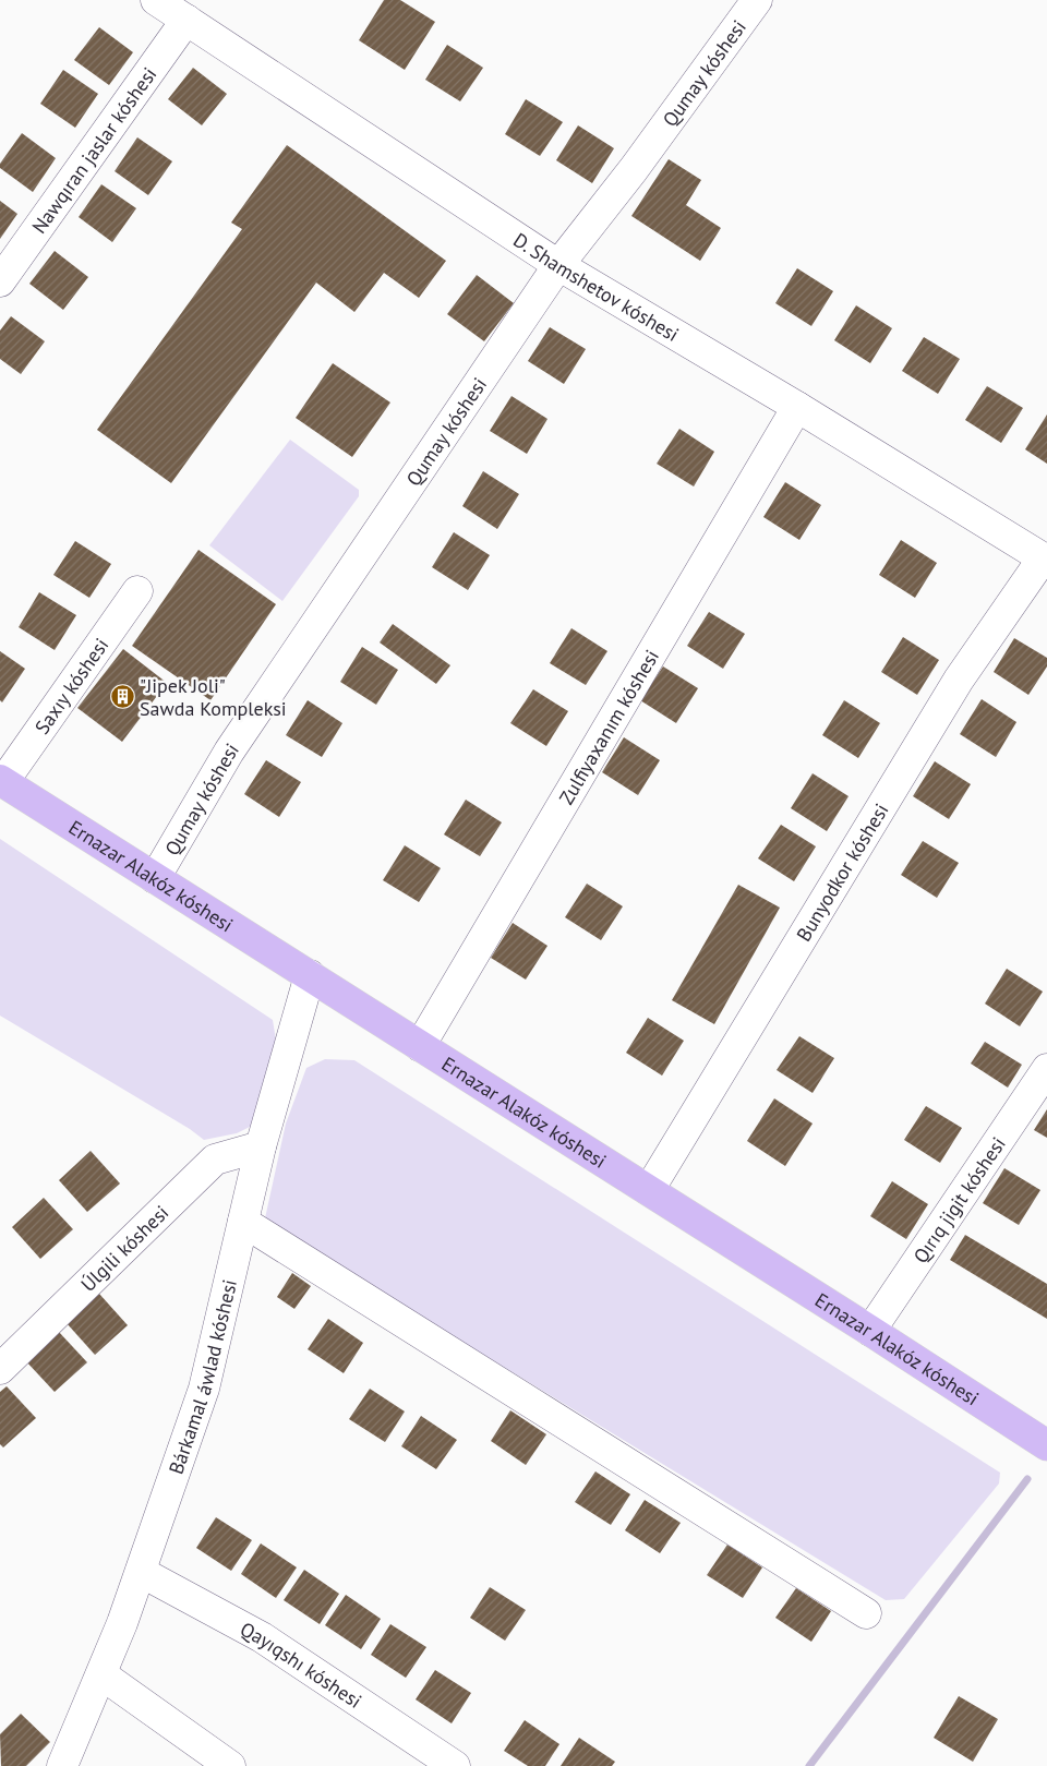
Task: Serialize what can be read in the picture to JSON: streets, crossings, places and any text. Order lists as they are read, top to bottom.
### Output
{
  "streets": {
    "main road": ["Ernazar Alakóz kóshesi"],
    "street": [
      "Qumay kóshesi",
      "Nawqıran jaslar kóshesi",
      "D. Shamshetov kóshesi",
      "Saxıy kóshesi",
      "Zulfiyaxanım kóshesi",
      "Bunyodkor kóshesi",
      "Qırıq jigit kóshesi",
      "Úlgili kóshesi",
      "Bárkamal áwlad kóshesi",
      "Qayıqshı kóshesi"
    ]
  },
  "crossings": [
    ["Qumay kóshesi", "D. Shamshetov kóshesi"],
    ["Qumay kóshesi", "Ernazar Alakóz kóshesi"],
    ["Nawqıran jaslar kóshesi", "D. Shamshetov kóshesi"],
    ["D. Shamshetov kóshesi", "Zulfiyaxanım kóshesi"],
    ["D. Shamshetov kóshesi", "Bunyodkor kóshesi"],
    ["Saxıy kóshesi", "Ernazar Alakóz kóshesi"],
    ["Zulfiyaxanım kóshesi", "Ernazar Alakóz kóshesi"],
    ["Bunyodkor kóshesi", "Ernazar Alakóz kóshesi"],
    ["Ernazar Alakóz kóshesi", "Qırıq jigit kóshesi"],
    ["Ernazar Alakóz kóshesi", "Bárkamal áwlad kóshesi"],
    ["Úlgili kóshesi", "Bárkamal áwlad kóshesi"],
    ["Bárkamal áwlad kóshesi", "Qayıqshı kóshesi"]
  ],
  "places": {
    "building": ["\"Jipek Joli\" Sawda Kompleksi"]
  }
}
